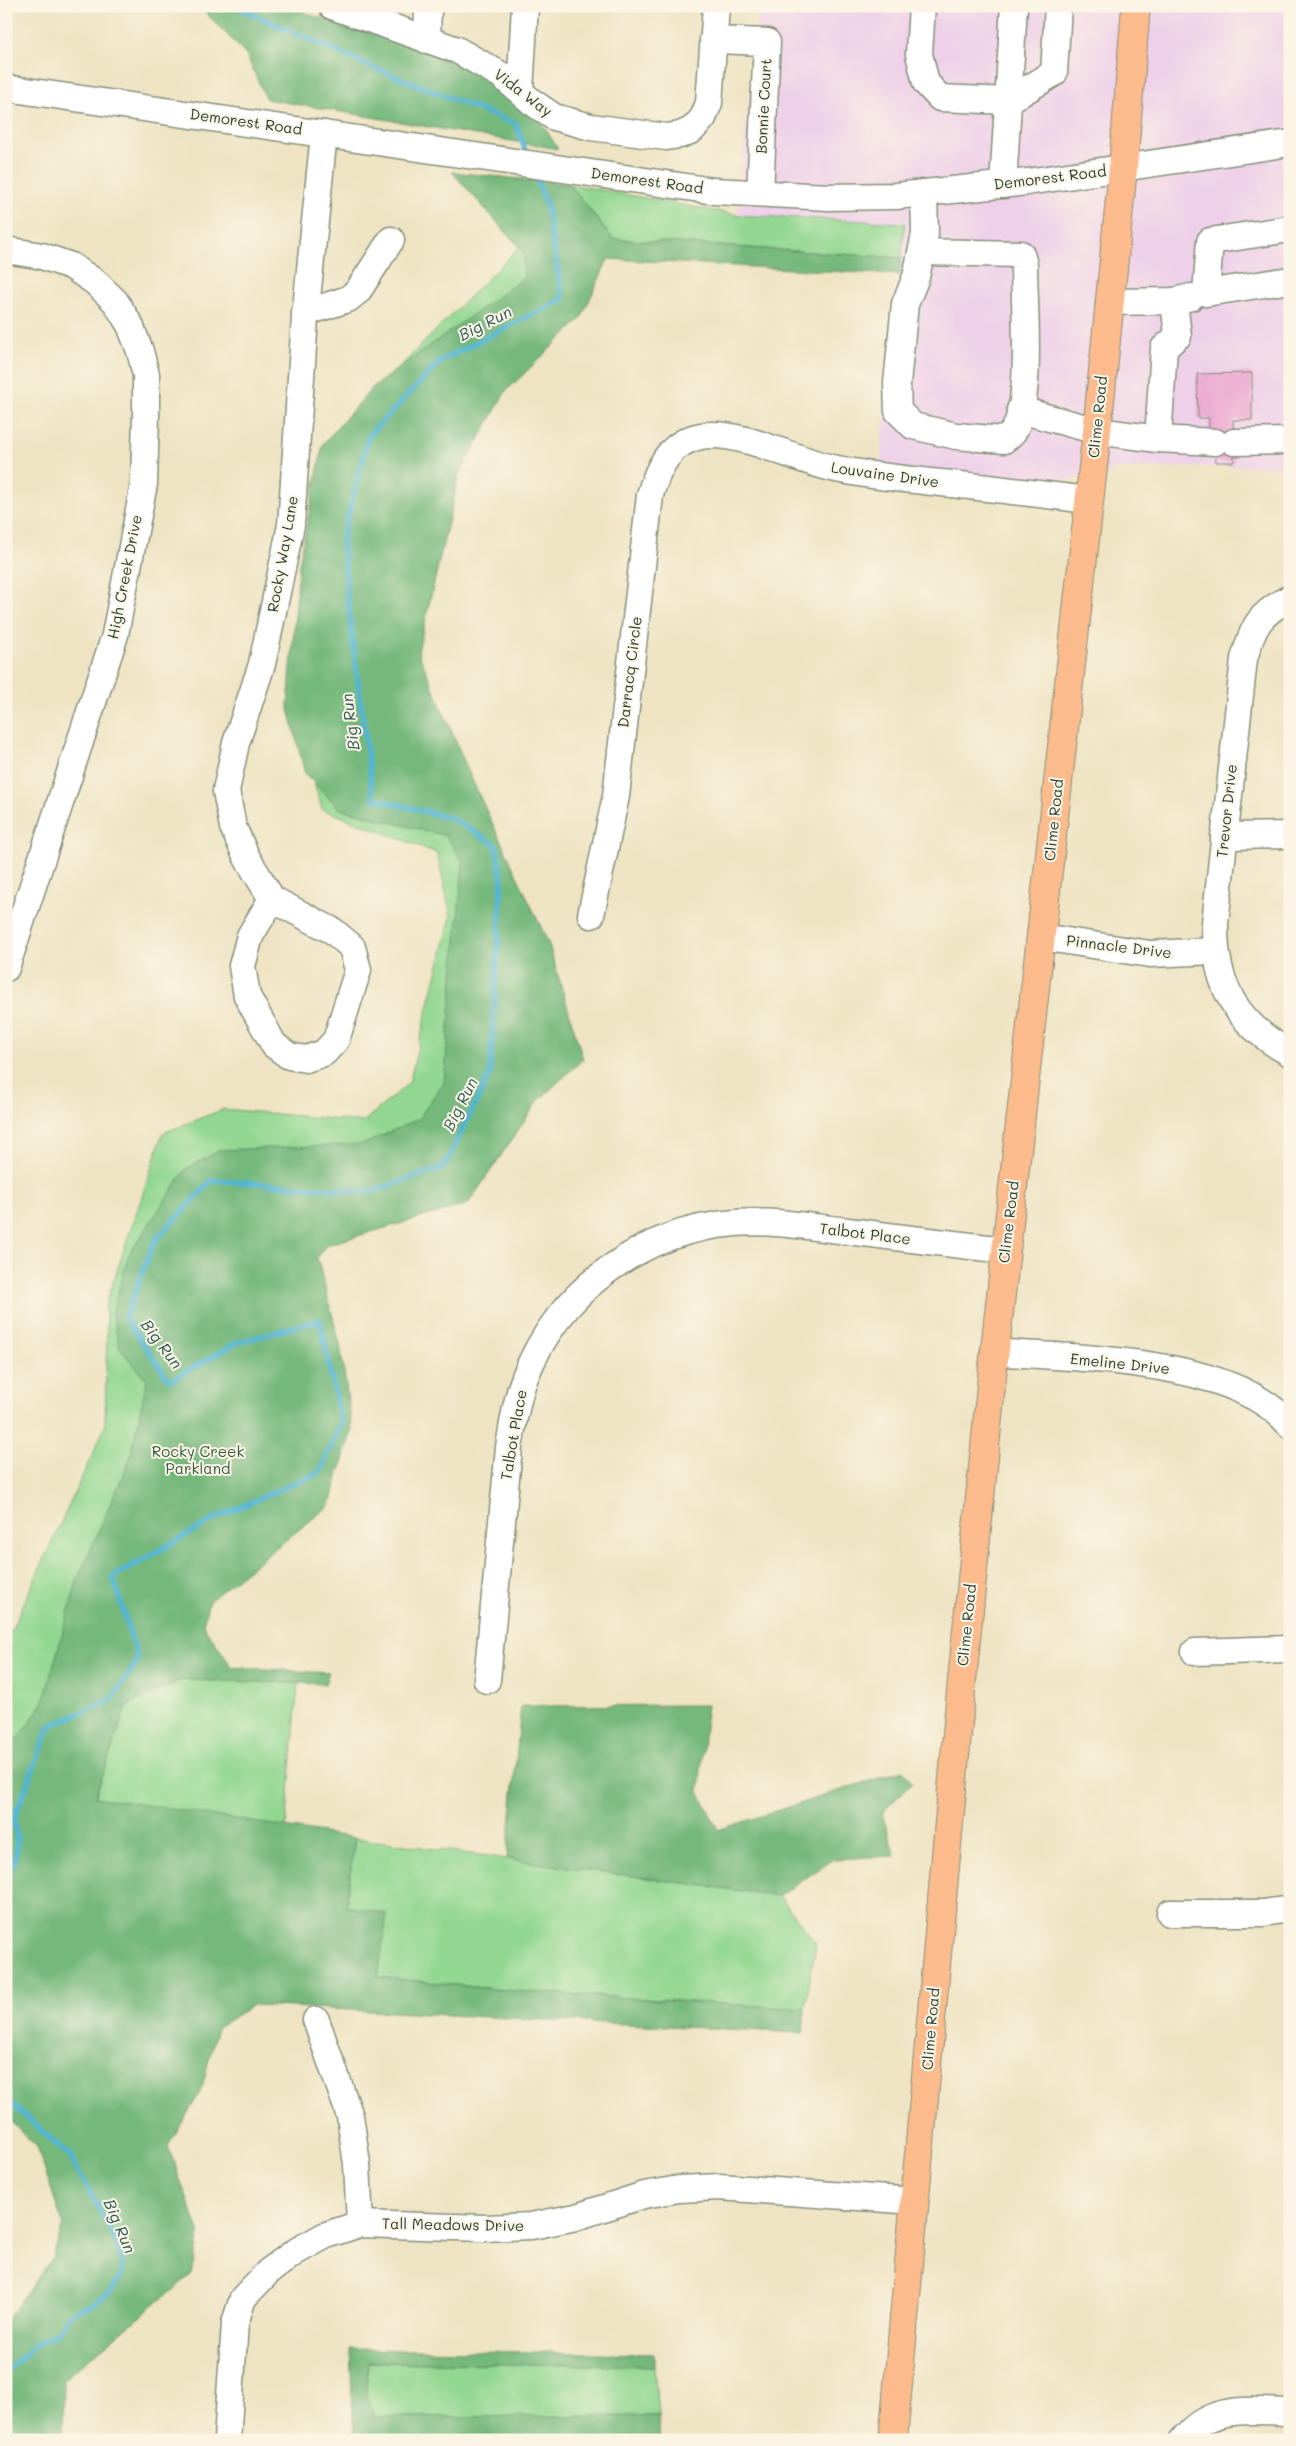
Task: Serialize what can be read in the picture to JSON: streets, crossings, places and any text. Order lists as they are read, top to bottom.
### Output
{
  "streets": {
    "main road": ["Clime Road"],
    "street": [
      "Vida Way",
      "Bonnie Court",
      "Demorest Road",
      "Louvaine Drive",
      "Rocky Way Lane",
      "High Creek Drive",
      "Darracq Circle",
      "Trevor Drive",
      "Pinnacle Drive",
      "Talbot Place",
      "Emeline Drive",
      "Tall Meadows Drive"
    ]
  },
  "crossings": [
    ["Vida Way", "Bonnie Court"],
    ["Bonnie Court", "Demorest Road"],
    ["Demorest Road", "Clime Road"],
    ["Demorest Road", "Rocky Way Lane"],
    ["Clime Road", "Louvaine Drive"],
    ["Clime Road", "Pinnacle Drive"],
    ["Clime Road", "Talbot Place"],
    ["Clime Road", "Emeline Drive"],
    ["Clime Road", "Tall Meadows Drive"],
    ["Louvaine Drive", "Darracq Circle"],
    ["Trevor Drive", "Pinnacle Drive"]
  ],
  "water": ["Big Run"],
  "parks": ["Rocky Creek Parkland"]
}
